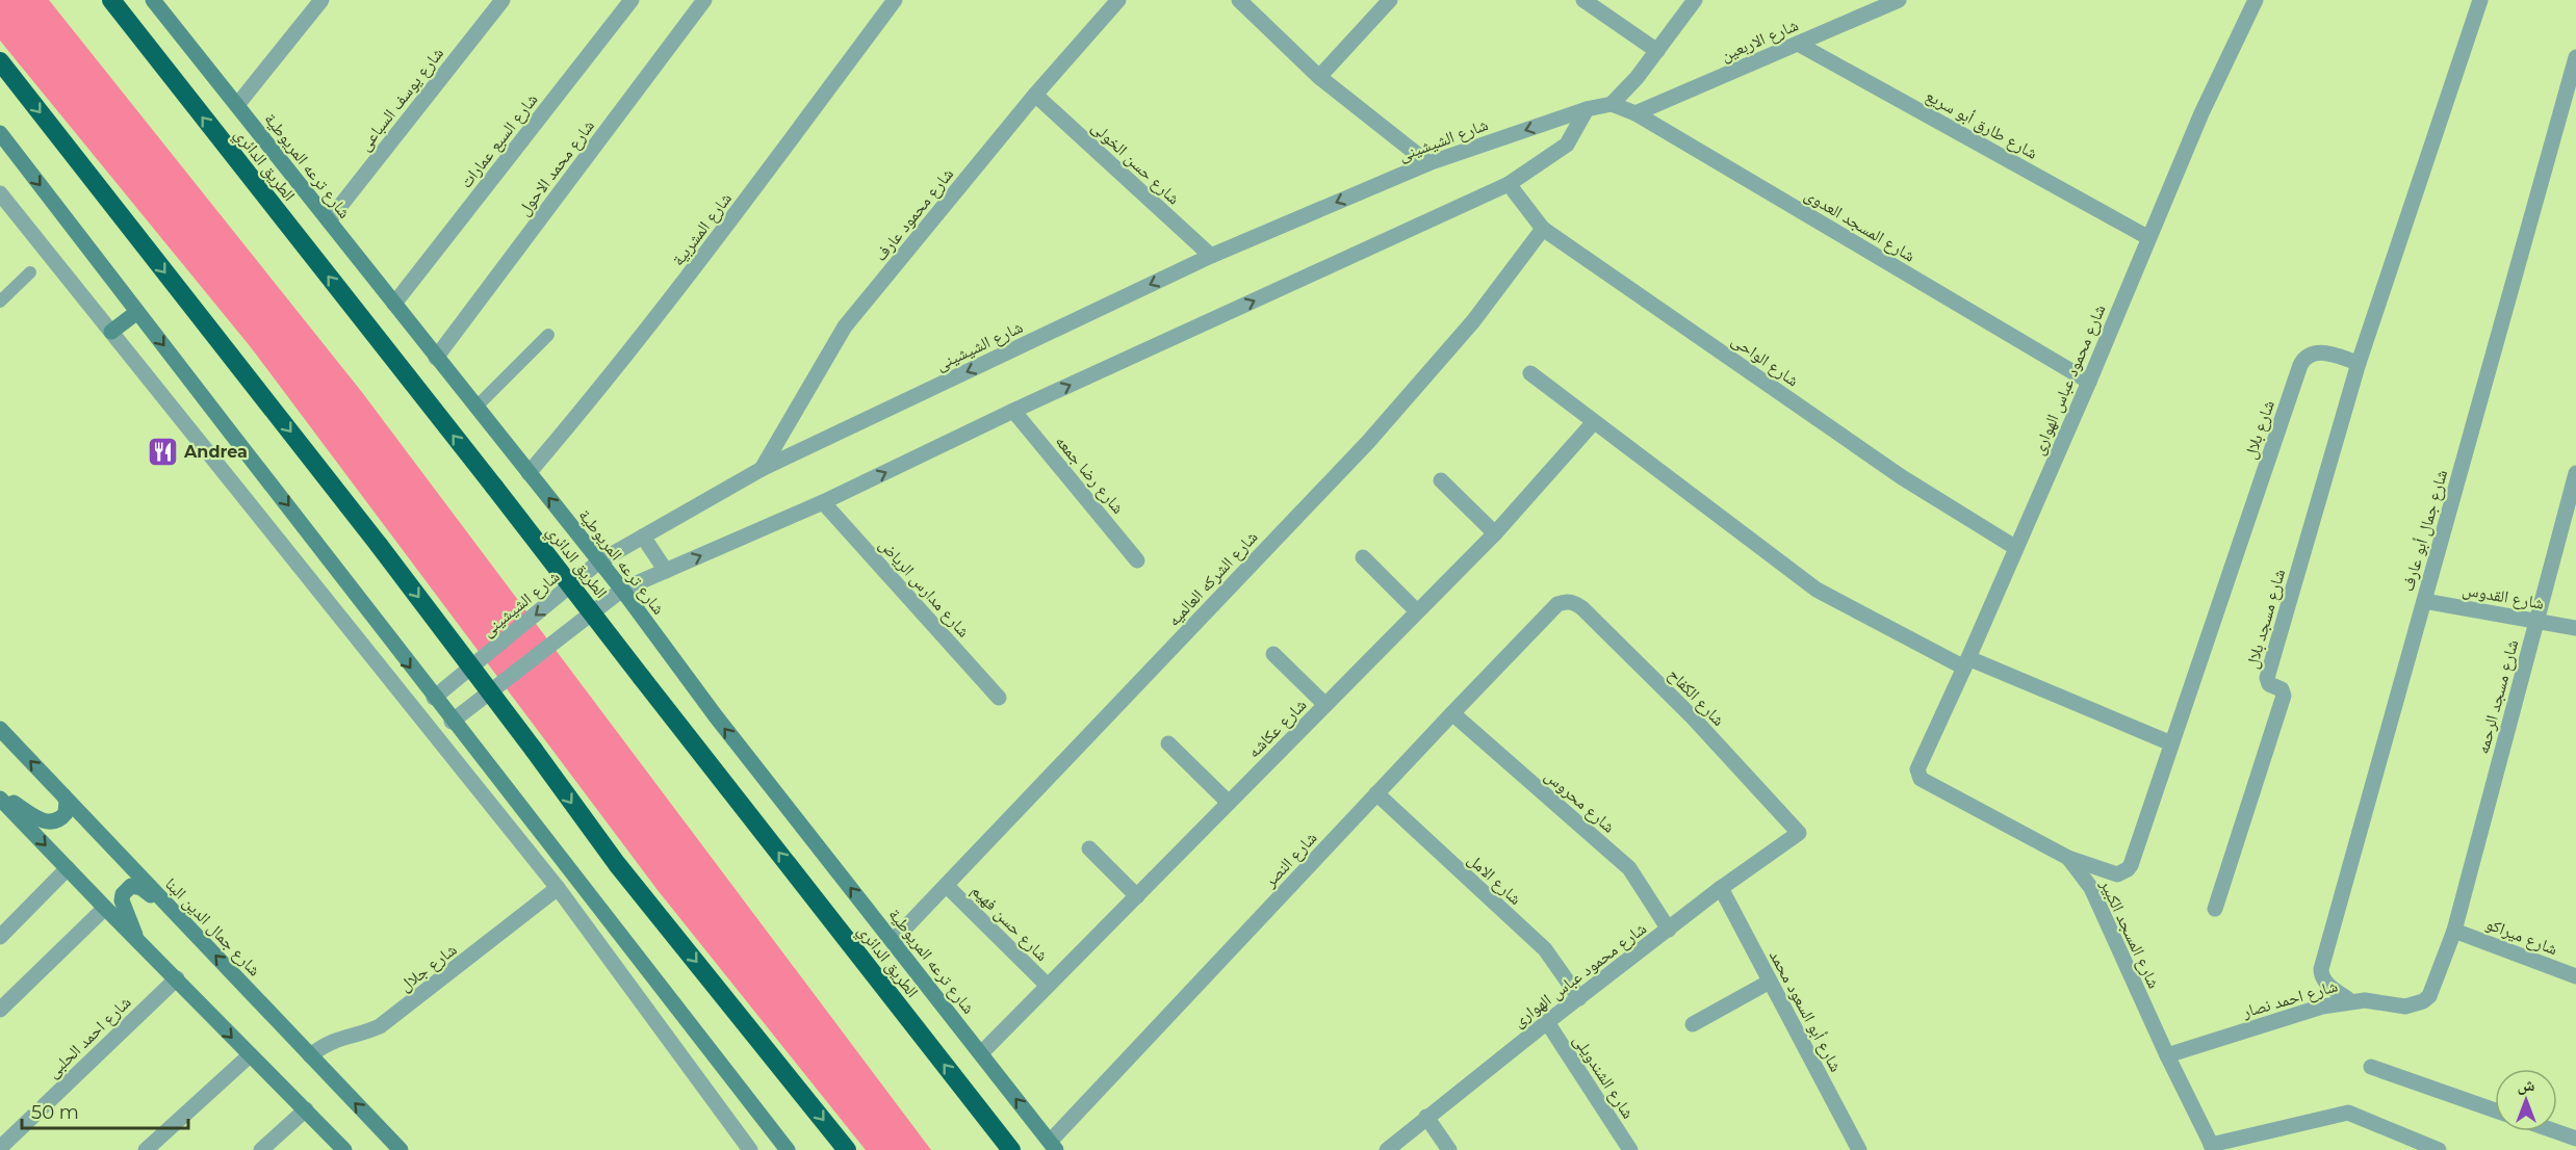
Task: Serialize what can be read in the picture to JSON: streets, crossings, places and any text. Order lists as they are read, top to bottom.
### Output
{
  "streets": {
    "highway": ["الطريق الدائري"],
    "main road": ["شارع ترعه المريوطية", "شارع جمال الدين البنا"],
    "street": [
      "شارع الاربعين",
      "شارع يوسف السباعى",
      "شارع طارق أبو سريع",
      "شارع الشيشينى",
      "شارع السبع عمارات",
      "شارع حسن الخولى",
      "شارع محمد الاحول",
      "شارع محمود عارف",
      "شارع المسجد العدوى",
      "شارع المشربية",
      "شارع الواحى",
      "شارع محمود عباس الهوارى",
      "شارع بلال",
      "شارع رضا جمعه",
      "شارع جمال أبو عارف",
      "شارع الشركه العالميه",
      "شارع مدارس الرياض",
      "شارع القدوس",
      "شارع مسجد بلال",
      "شارع الكفاح",
      "شارع مسجد الرحمه",
      "شارع عكاشه",
      "شارع محروس",
      "شارع النصر",
      "شارع الامل",
      "شارع حسن فهيم",
      "شارع المسجد الكبير",
      "شارع ميراكو",
      "شارع جلال",
      "شارع احمد نصار",
      "شارع أبو السعود محمد",
      "شارع احمد الحلبى",
      "شارع الشندويلى"
    ]
  },
  "crossings": [
    ["شارع الاربعين", "شارع طارق أبو سريع"],
    ["شارع الاربعين", "شارع المسجد العدوى"],
    ["شارع يوسف السباعى", "شارع ترعه المريوطية"],
    ["شارع طارق أبو سريع", "شارع محمود عباس الهوارى"],
    ["شارع الشيشينى", "شارع حسن الخولى"],
    ["شارع الشيشينى", "شارع ترعه المريوطية"],
    ["شارع الشيشينى", "شارع محمود عارف"],
    ["شارع الشيشينى", "شارع المسجد العدوى"],
    ["شارع السبع عمارات", "شارع ترعه المريوطية"],
    ["شارع حسن الخولى", "شارع محمود عارف"],
    ["شارع ترعه المريوطية", "شارع محمد الاحول"],
    ["شارع ترعه المريوطية", "شارع المشربية"],
    ["شارع ترعه المريوطية", "شارع الشركه العالميه"],
    ["شارع ترعه المريوطية", "شارع عكاشه"],
    ["شارع ترعه المريوطية", "شارع النصر"],
    ["شارع المسجد العدوى", "شارع محمود عباس الهوارى"],
    ["شارع الواحى", "شارع محمود عباس الهوارى"],
    ["شارع الواحى", "شارع الشركه العالميه"],
    ["شارع محمود عباس الهوارى", "شارع الكفاح"],
    ["شارع محمود عباس الهوارى", "شارع محروس"],
    ["شارع محمود عباس الهوارى", "شارع الامل"],
    ["شارع محمود عباس الهوارى", "شارع المسجد الكبير"],
    ["شارع محمود عباس الهوارى", "شارع أبو السعود محمد"],
    ["شارع محمود عباس الهوارى", "شارع الشندويلى"],
    ["شارع بلال", "شارع مسجد بلال"],
    ["شارع بلال", "شارع المسجد الكبير"],
    ["شارع جمال أبو عارف", "شارع القدوس"],
    ["شارع جمال أبو عارف", "شارع احمد نصار"],
    ["شارع الشركه العالميه", "شارع حسن فهيم"],
    ["شارع القدوس", "شارع مسجد الرحمه"],
    ["شارع الكفاح", "شارع النصر"],
    ["شارع مسجد الرحمه", "شارع ميراكو"],
    ["شارع مسجد الرحمه", "شارع احمد نصار"],
    ["شارع عكاشه", "شارع حسن فهيم"],
    ["شارع محروس", "شارع النصر"],
    ["شارع النصر", "شارع الامل"],
    ["شارع جمال الدين البنا", "شارع جلال"],
    ["شارع المسجد الكبير", "شارع احمد نصار"],
    ["شارع ميراكو", "شارع احمد نصار"]
  ],
  "one_way": ["شارع ترعه المريوطية"],
  "places": {
    "restaurant": ["Andrea"]
  },
  "scale_bar": "50 m",
  "north": "top"
}
